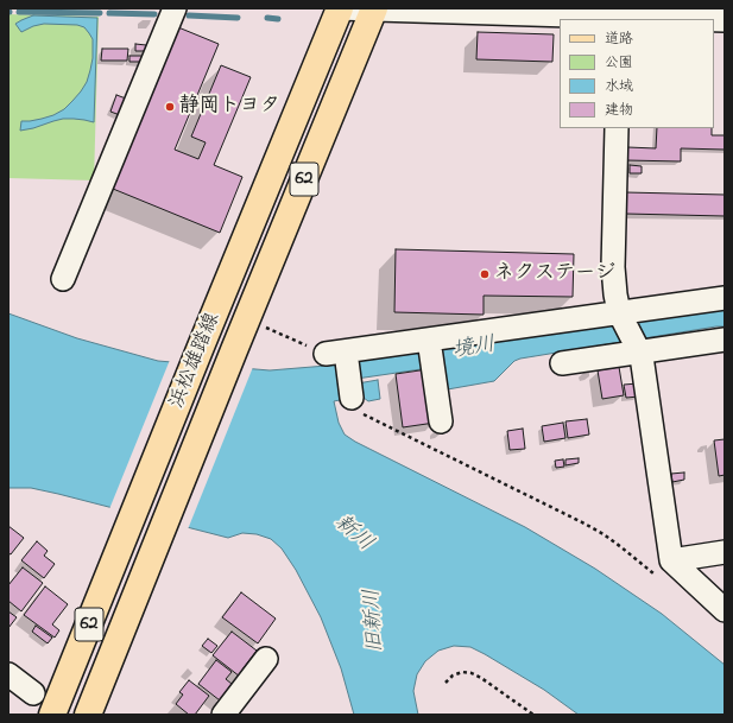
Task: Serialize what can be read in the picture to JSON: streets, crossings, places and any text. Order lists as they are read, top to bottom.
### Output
{
  "streets": {
    "main road": ["62", "浜松雄踏線"]
  },
  "water": ["境川", "新川", "旧新川"],
  "places": ["静岡トヨタ", "ネクステージ"],
  "legend": [
    "道路",
    "公園",
    "水域",
    "建物"
  ]
}
